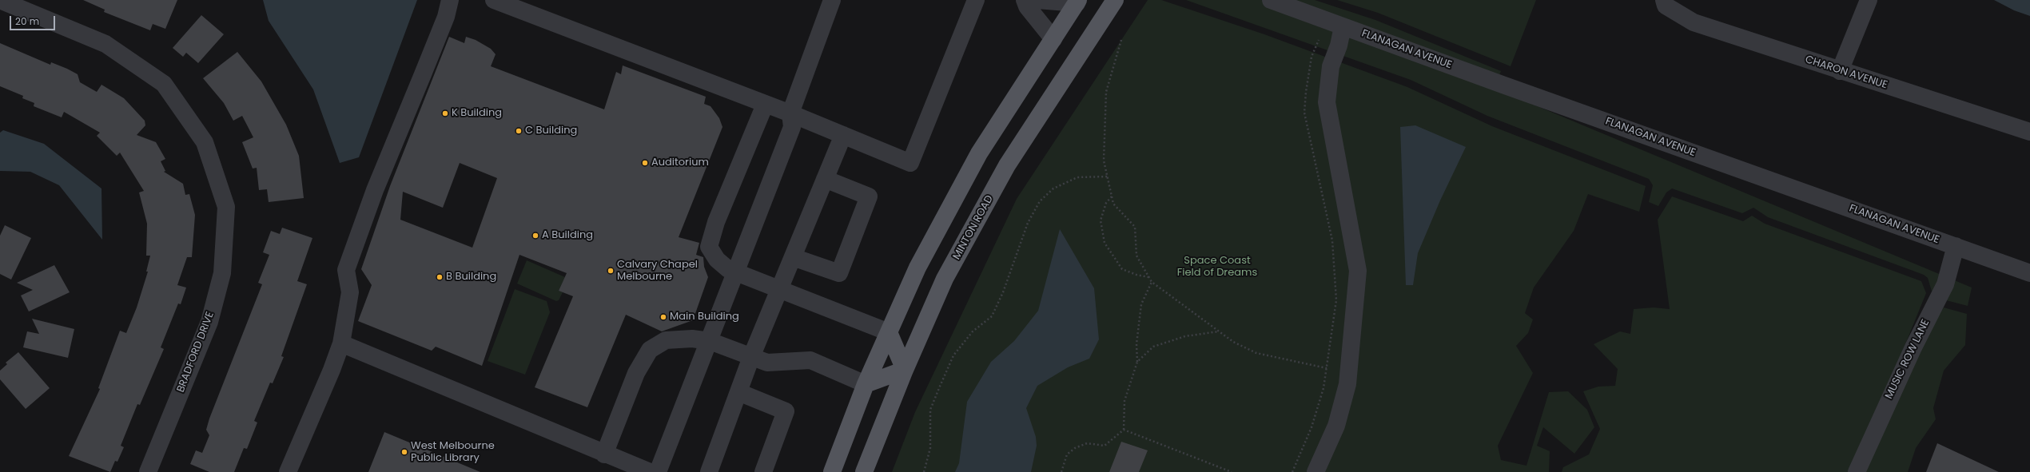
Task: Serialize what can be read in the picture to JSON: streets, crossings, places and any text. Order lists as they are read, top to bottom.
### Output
{
  "streets": {
    "main road": ["MINTON ROAD"],
    "street": [
      "FLANAGAN AVENUE",
      "CHARON AVENUE",
      "BRADFORD DRIVE",
      "MUSIC ROW LANE"
    ]
  },
  "crossings": [
    ["FLANAGAN AVENUE", "MUSIC ROW LANE"]
  ],
  "parks": ["Space Coast Field of Dreams"],
  "places": [
    "K Building",
    "C Building",
    "Auditorium",
    "A Building",
    "Calvary Chapel Melbourne",
    "B Building",
    "Main Building",
    "West Melbourne Public Library"
  ],
  "scale_bar": "20 m"
}
